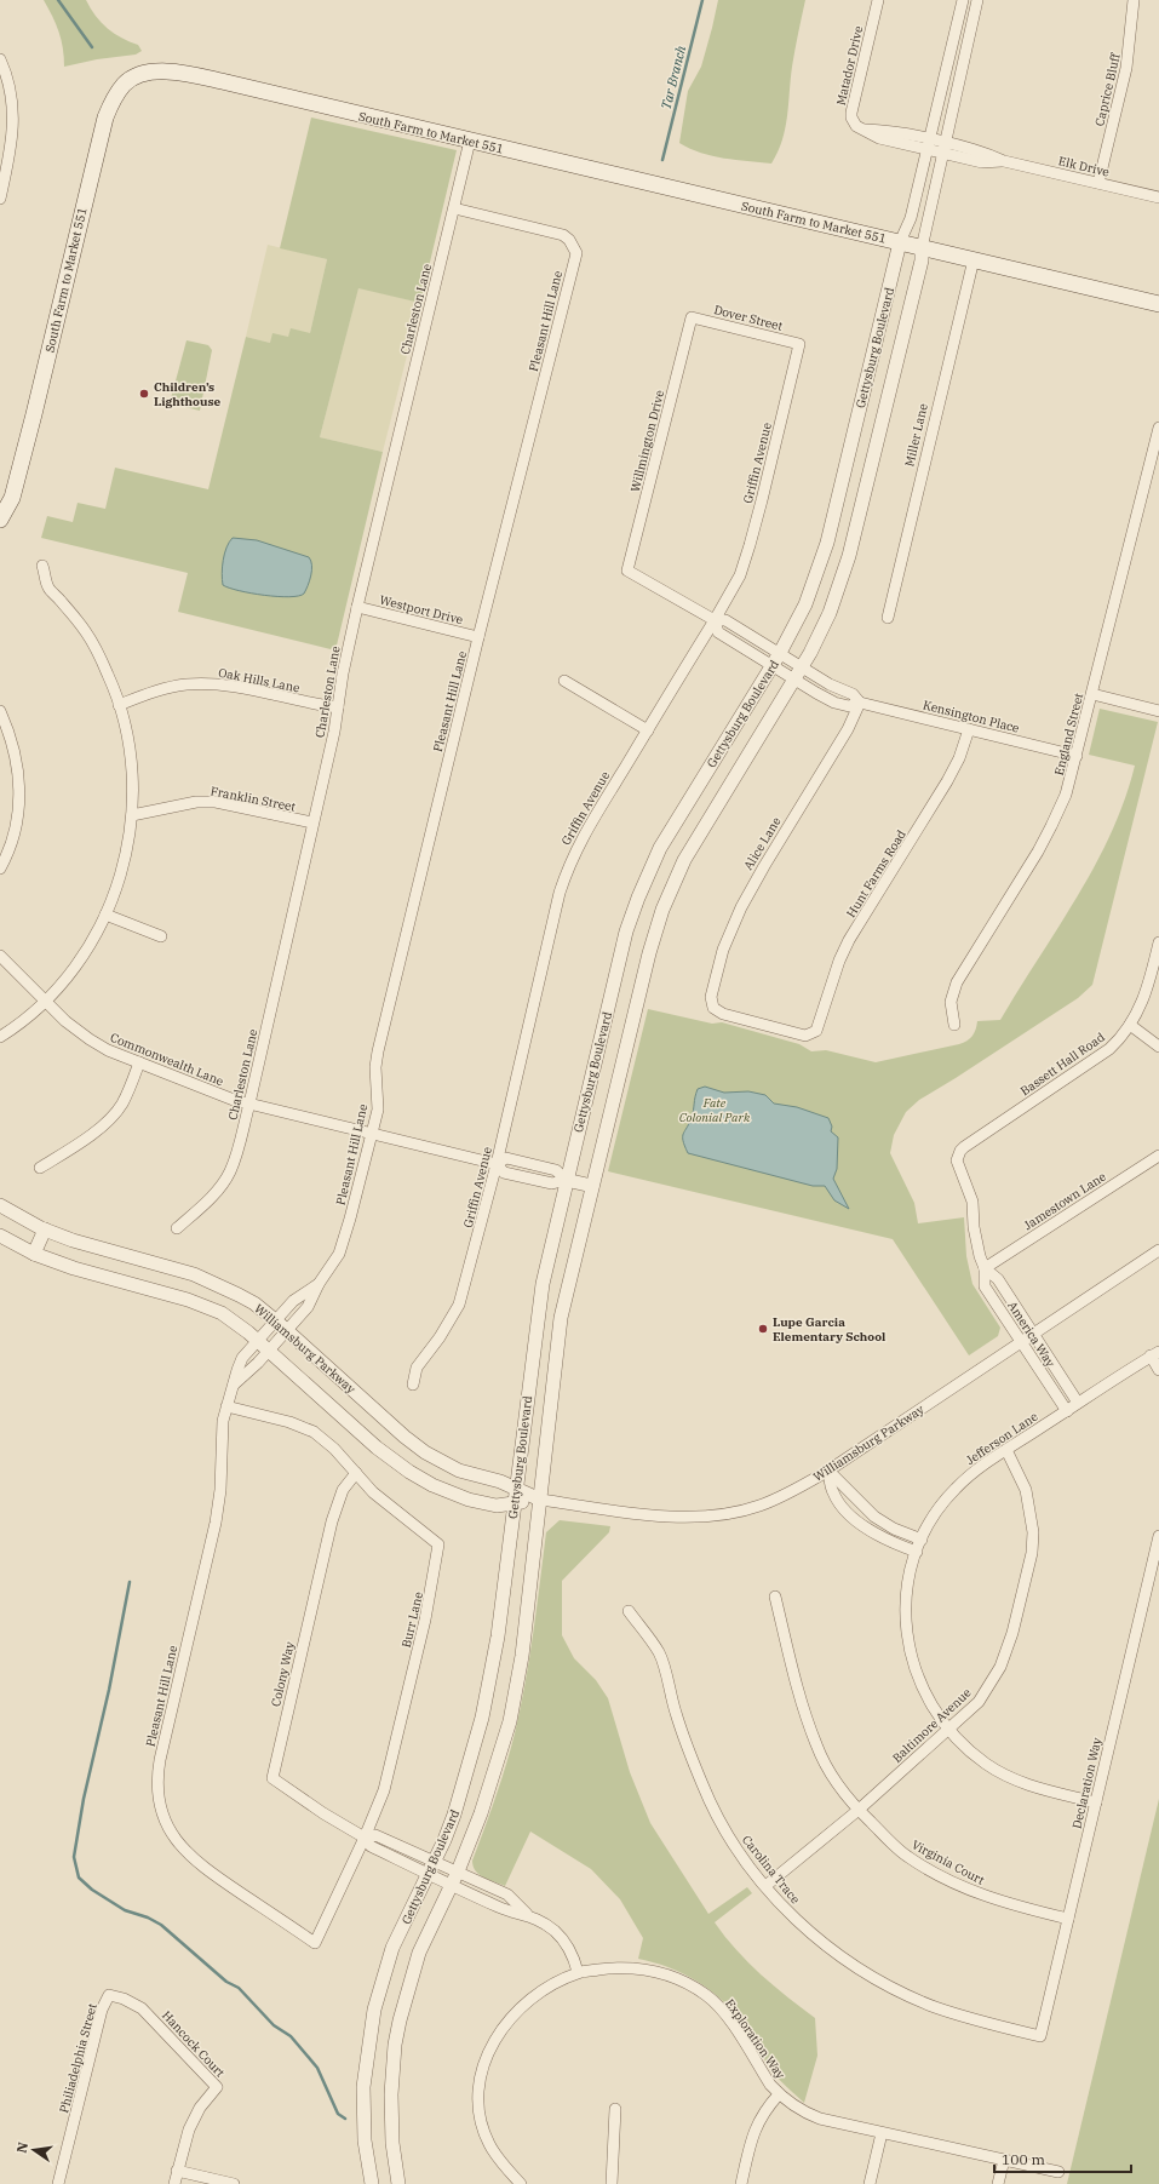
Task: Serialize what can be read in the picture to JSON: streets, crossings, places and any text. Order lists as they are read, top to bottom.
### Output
{
  "streets": {
    "main road": ["South Farm to Market 551"],
    "street": [
      "Matador Drive",
      "Caprice Bluff",
      "Elk Drive",
      "Charleston Lane",
      "Dover Street",
      "Pleasant Hill Lane",
      "Gettysburg Boulevard",
      "Miller Lane",
      "Willmington Drive",
      "Griffin Avenue",
      "Westport Drive",
      "Oak Hills Lane",
      "Kensington Place",
      "England Street",
      "Franklin Street",
      "Alice Lane",
      "Hunt Farms Road",
      "Commonwealth Lane",
      "Bassett Hall Road",
      "Jamestown Lane",
      "America Way",
      "Williamsburg Parkway",
      "Jefferson Lane",
      "Burr Lane",
      "Colony Way",
      "Baltimore Avenue",
      "Declaration Way",
      "Virginia Court",
      "Carolina Trace",
      "Exploration Way",
      "Hancock Court",
      "Philiadelphia Street"
    ]
  },
  "crossings": [
    ["Matador Drive", "Elk Drive"],
    ["Matador Drive", "Gettysburg Boulevard"],
    ["Caprice Bluff", "Elk Drive"],
    ["South Farm to Market 551", "Charleston Lane"],
    ["South Farm to Market 551", "Gettysburg Boulevard"],
    ["South Farm to Market 551", "Miller Lane"],
    ["Elk Drive", "Gettysburg Boulevard"],
    ["Charleston Lane", "Pleasant Hill Lane"],
    ["Charleston Lane", "Westport Drive"],
    ["Charleston Lane", "Oak Hills Lane"],
    ["Charleston Lane", "Franklin Street"],
    ["Charleston Lane", "Commonwealth Lane"],
    ["Dover Street", "Willmington Drive"],
    ["Dover Street", "Griffin Avenue"],
    ["Pleasant Hill Lane", "Westport Drive"],
    ["Pleasant Hill Lane", "Commonwealth Lane"],
    ["Pleasant Hill Lane", "Williamsburg Parkway"],
    ["Pleasant Hill Lane", "Burr Lane"],
    ["Gettysburg Boulevard", "Kensington Place"],
    ["Gettysburg Boulevard", "Commonwealth Lane"],
    ["Gettysburg Boulevard", "Williamsburg Parkway"],
    ["Gettysburg Boulevard", "Colony Way"],
    ["Willmington Drive", "Kensington Place"],
    ["Griffin Avenue", "Kensington Place"],
    ["Griffin Avenue", "Commonwealth Lane"],
    ["Kensington Place", "England Street"],
    ["Kensington Place", "Alice Lane"],
    ["Kensington Place", "Hunt Farms Road"],
    ["Alice Lane", "Hunt Farms Road"],
    ["Bassett Hall Road", "America Way"],
    ["Jamestown Lane", "America Way"],
    ["America Way", "Williamsburg Parkway"],
    ["America Way", "Jefferson Lane"],
    ["Jefferson Lane", "Baltimore Avenue"],
    ["Jefferson Lane", "Declaration Way"],
    ["Burr Lane", "Colony Way"],
    ["Colony Way", "Exploration Way"],
    ["Baltimore Avenue", "Virginia Court"],
    ["Baltimore Avenue", "Carolina Trace"],
    ["Declaration Way", "Virginia Court"],
    ["Declaration Way", "Carolina Trace"],
    ["Hancock Court", "Philiadelphia Street"]
  ],
  "water": ["Tar Branch"],
  "parks": ["Fate Colonial Park"],
  "places": ["Children’s Lighthouse", "Lupe Garcia Elementary School"],
  "scale_bar": "100 m",
  "north": "left"
}
